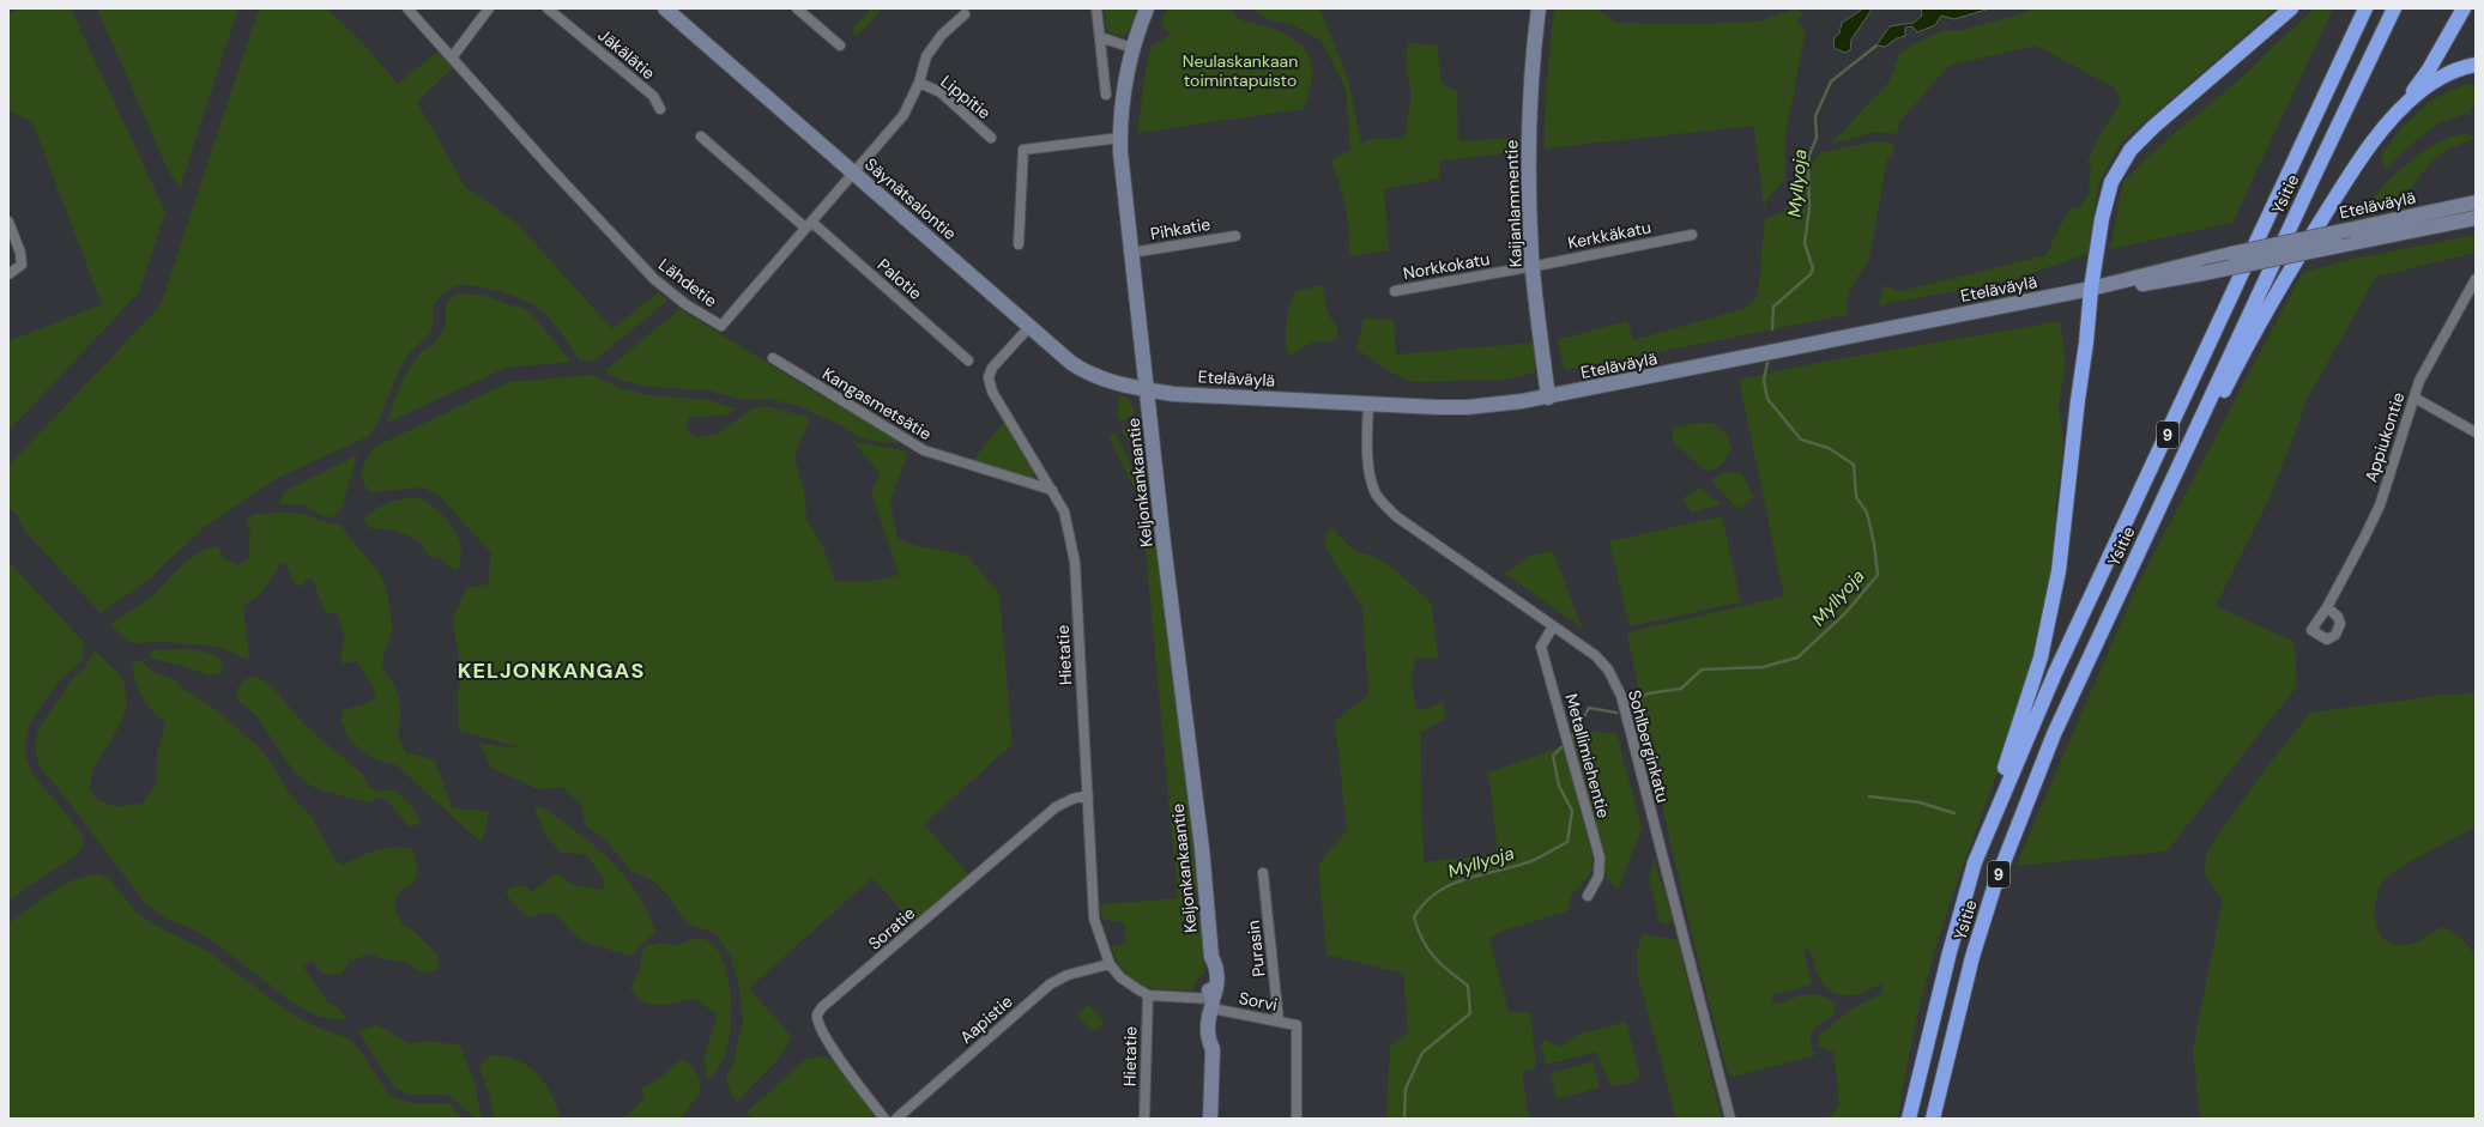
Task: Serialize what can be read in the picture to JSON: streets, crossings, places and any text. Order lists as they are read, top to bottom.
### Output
{
  "streets": {
    "highway": ["Ysitie", "9"],
    "main road": [
      "Säynätsalontie",
      "Kaijanlammentie",
      "Eteläväylä",
      "Keljonkankaantie"
    ],
    "street": [
      "Jäkälätie",
      "Lippitie",
      "Pihkatie",
      "Kerkkäkatu",
      "Norkkokatu",
      "Palotie",
      "Lähdetie",
      "Kangasmetsätie",
      "Appiukontie",
      "Hietatie",
      "Sohlberginkatu",
      "Metallimiehentie",
      "Soratie",
      "Purasin",
      "Sorvi",
      "Aapistie"
    ]
  },
  "crossings": [
    ["Lippitie", "Lähdetie"],
    ["Säynätsalontie", "Eteläväylä"],
    ["Säynätsalontie", "Lähdetie"],
    ["Säynätsalontie", "Keljonkankaantie"],
    ["Säynätsalontie", "Hietatie"],
    ["Kaijanlammentie", "Eteläväylä"],
    ["Kaijanlammentie", "Kerkkäkatu"],
    ["Kaijanlammentie", "Norkkokatu"],
    ["Eteläväylä", "Keljonkankaantie"],
    ["Eteläväylä", "Sohlberginkatu"],
    ["Pihkatie", "Keljonkankaantie"],
    ["Kerkkäkatu", "Norkkokatu"],
    ["Palotie", "Lähdetie"],
    ["Kangasmetsätie", "Hietatie"],
    ["Keljonkankaantie", "Hietatie"],
    ["Keljonkankaantie", "Sorvi"],
    ["Hietatie", "Soratie"],
    ["Hietatie", "Sorvi"],
    ["Hietatie", "Aapistie"],
    ["Sohlberginkatu", "Metallimiehentie"],
    ["Purasin", "Sorvi"]
  ],
  "districts": ["KELJONKANGAS"],
  "water": ["Myllyoja"],
  "parks": ["Neulaskankaan toimintapuisto"]
}
